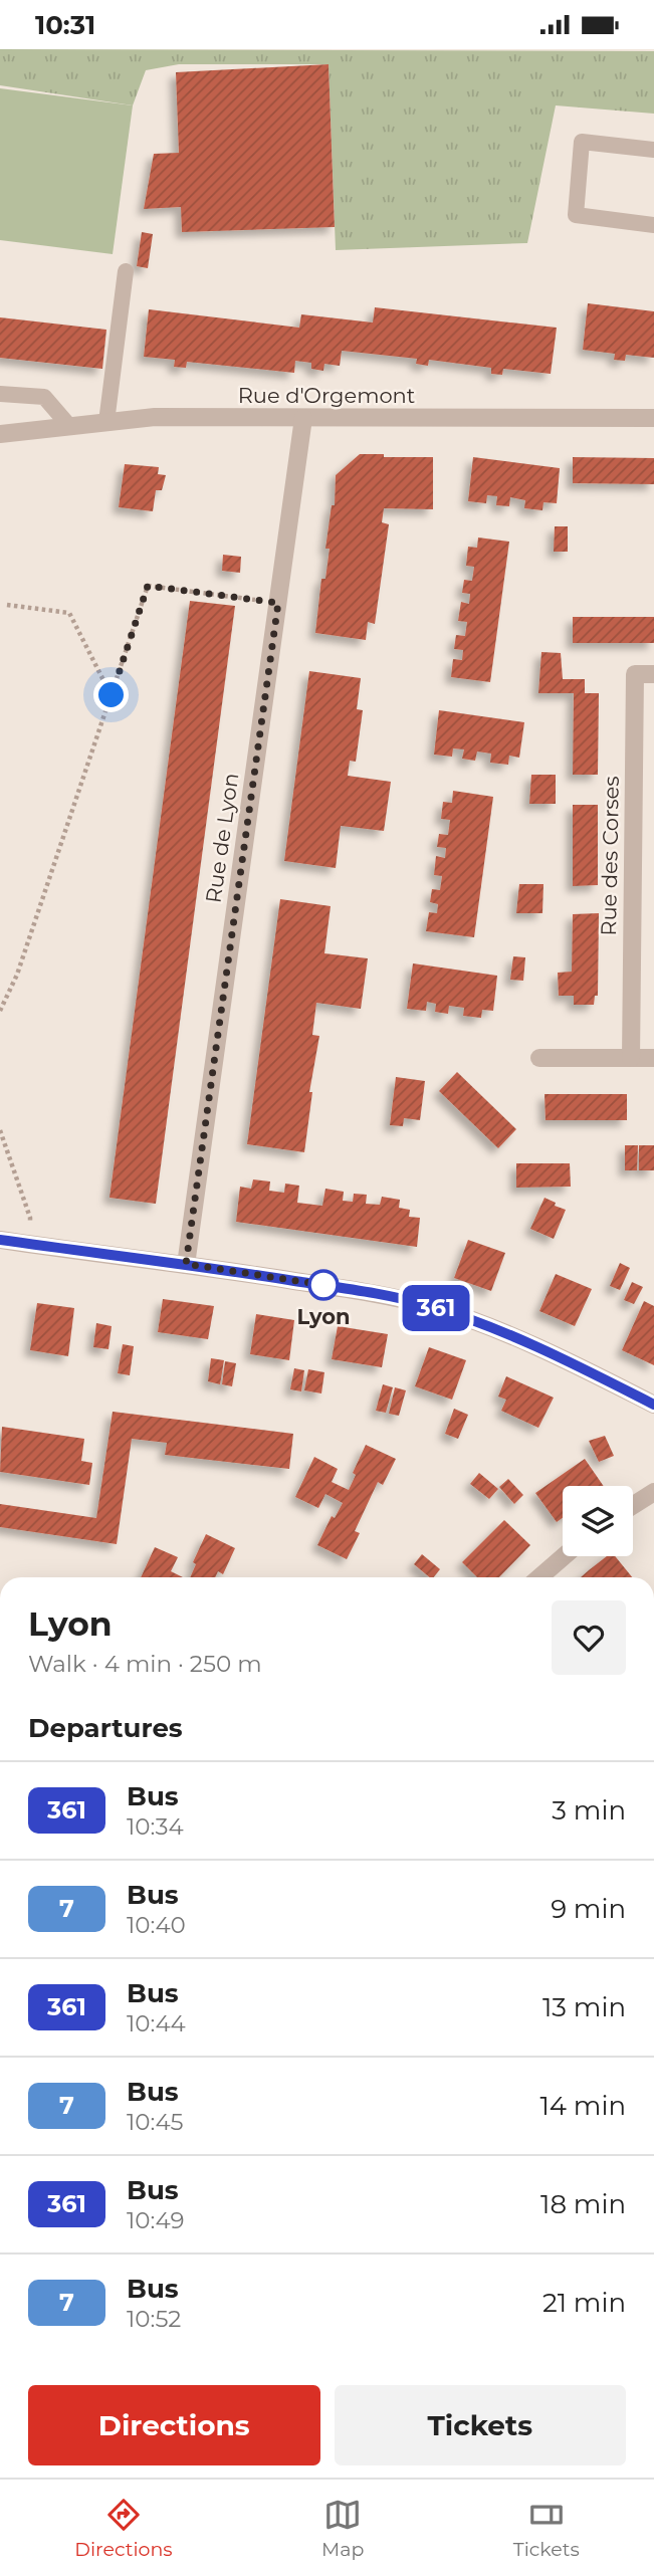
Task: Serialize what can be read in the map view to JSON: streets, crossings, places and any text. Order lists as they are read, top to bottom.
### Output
{
  "streets": {
    "street": ["Rue d'Orgemont", "Rue de Lyon", "Rue des Corses"]
  },
  "crossings": [
    ["Rue d'Orgemont", "Rue de Lyon"]
  ],
  "places": ["Lyon"],
  "lines": ["bus line 361"],
  "page": {
    "status": "10:31",
    "on_map": "361",
    "heading": [
      ["Lyon", "Walk · 4 min · 250 m"],
      "Departures"
    ],
    "list": [
      {
        "mark": "361",
        "name": "Bus",
        "note": "10:34",
        "value": "3 min"
      },
      {
        "mark": "7",
        "name": "Bus",
        "note": "10:40",
        "value": "9 min"
      },
      {
        "mark": "361",
        "name": "Bus",
        "note": "10:44",
        "value": "13 min"
      },
      {
        "mark": "7",
        "name": "Bus",
        "note": "10:45",
        "value": "14 min"
      },
      {
        "mark": "361",
        "name": "Bus",
        "note": "10:49",
        "value": "18 min"
      },
      {
        "mark": "7",
        "name": "Bus",
        "note": "10:52",
        "value": "21 min"
      }
    ],
    "buttons": ["Directions", "Tickets"],
    "tabs": ["Directions", "Map", "Tickets"]
  }
}
